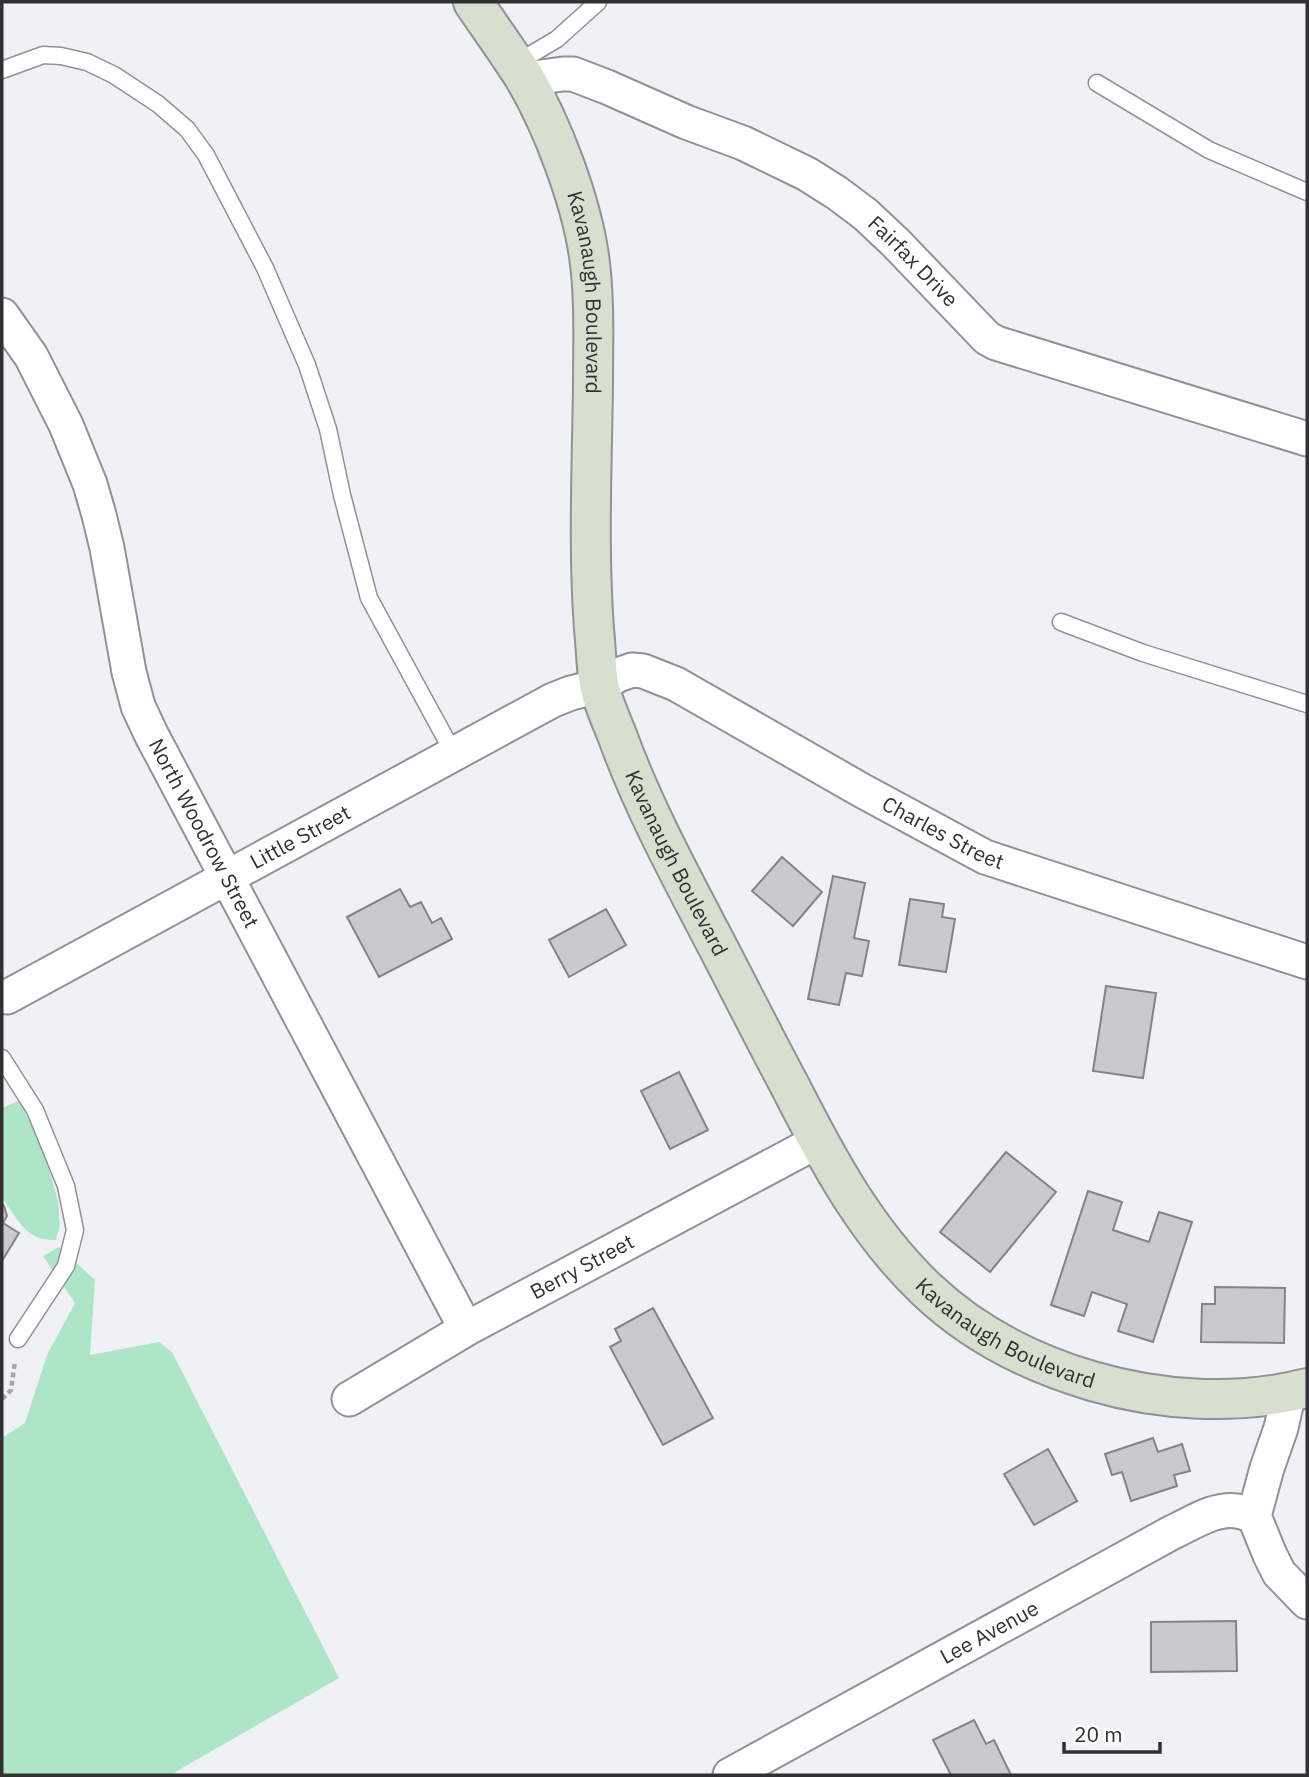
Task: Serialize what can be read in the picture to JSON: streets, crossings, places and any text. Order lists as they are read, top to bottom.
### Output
{
  "streets": {
    "street": [
      "Fairfax Drive",
      "Kavanaugh Boulevard",
      "Charles Street",
      "North Woodrow Street",
      "Little Street",
      "Berry Street",
      "Lee Avenue"
    ]
  },
  "crossings": [
    ["Fairfax Drive", "Kavanaugh Boulevard"],
    ["Kavanaugh Boulevard", "Charles Street"],
    ["Kavanaugh Boulevard", "Little Street"],
    ["Kavanaugh Boulevard", "Berry Street"],
    ["Charles Street", "Little Street"],
    ["North Woodrow Street", "Little Street"],
    ["North Woodrow Street", "Berry Street"]
  ],
  "scale_bar": "20 m"
}
